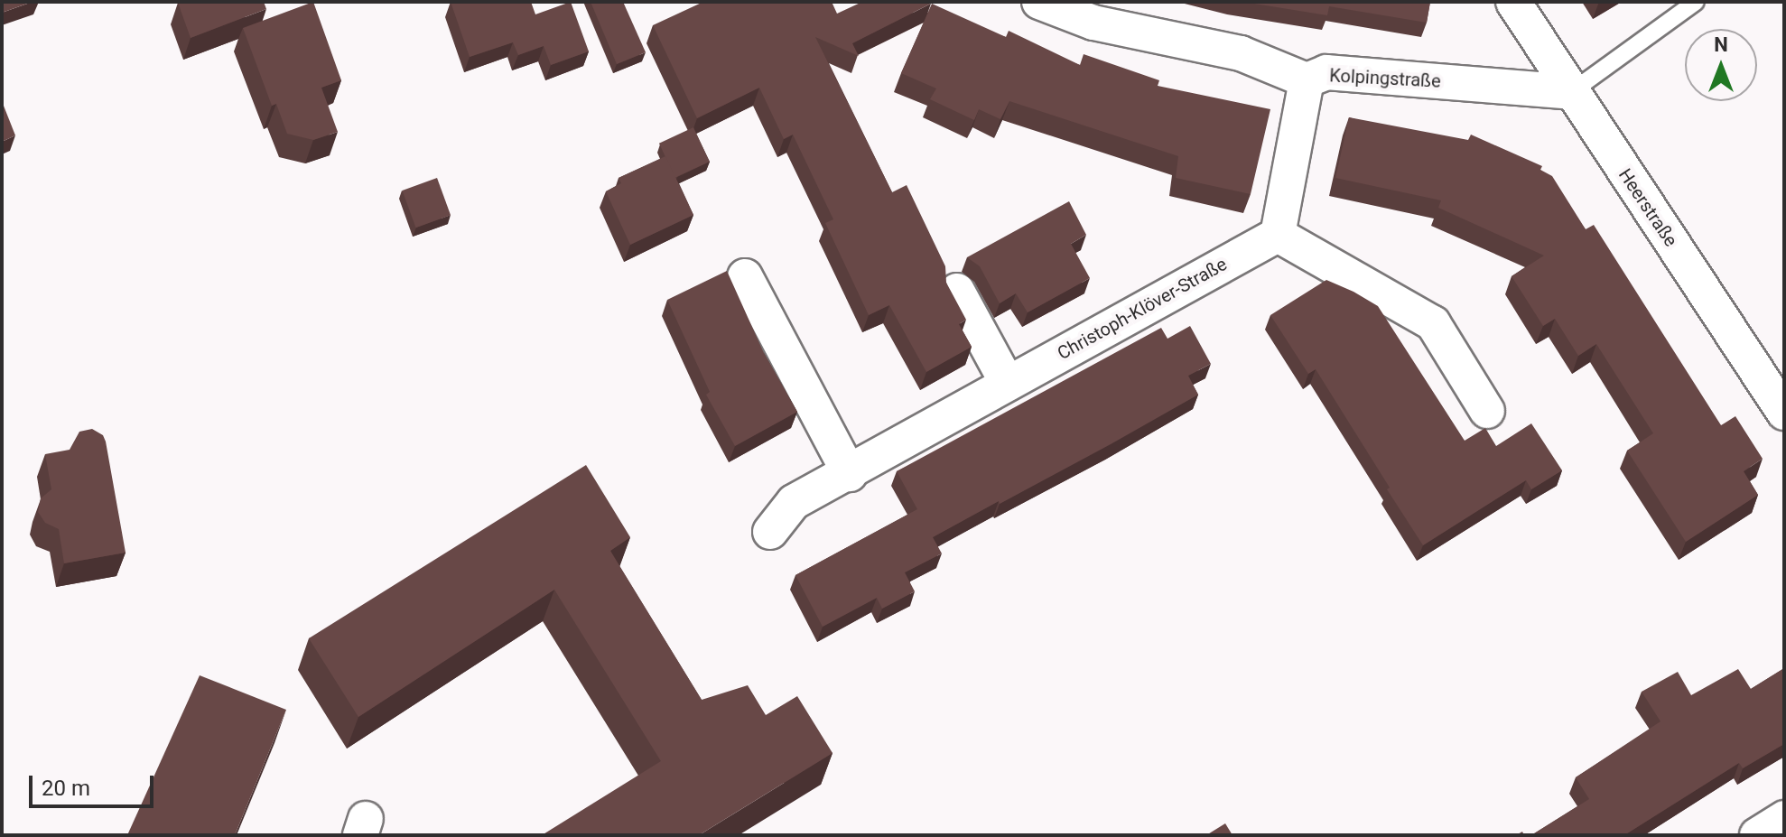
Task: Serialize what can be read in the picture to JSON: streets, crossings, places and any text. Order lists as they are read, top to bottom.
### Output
{
  "streets": {
    "street": ["Kolpingstraße", "Heerstraße", "Christoph-Klöver-Straße"]
  },
  "crossings": [
    ["Kolpingstraße", "Heerstraße"]
  ],
  "scale_bar": "20 m",
  "north": "top"
}
